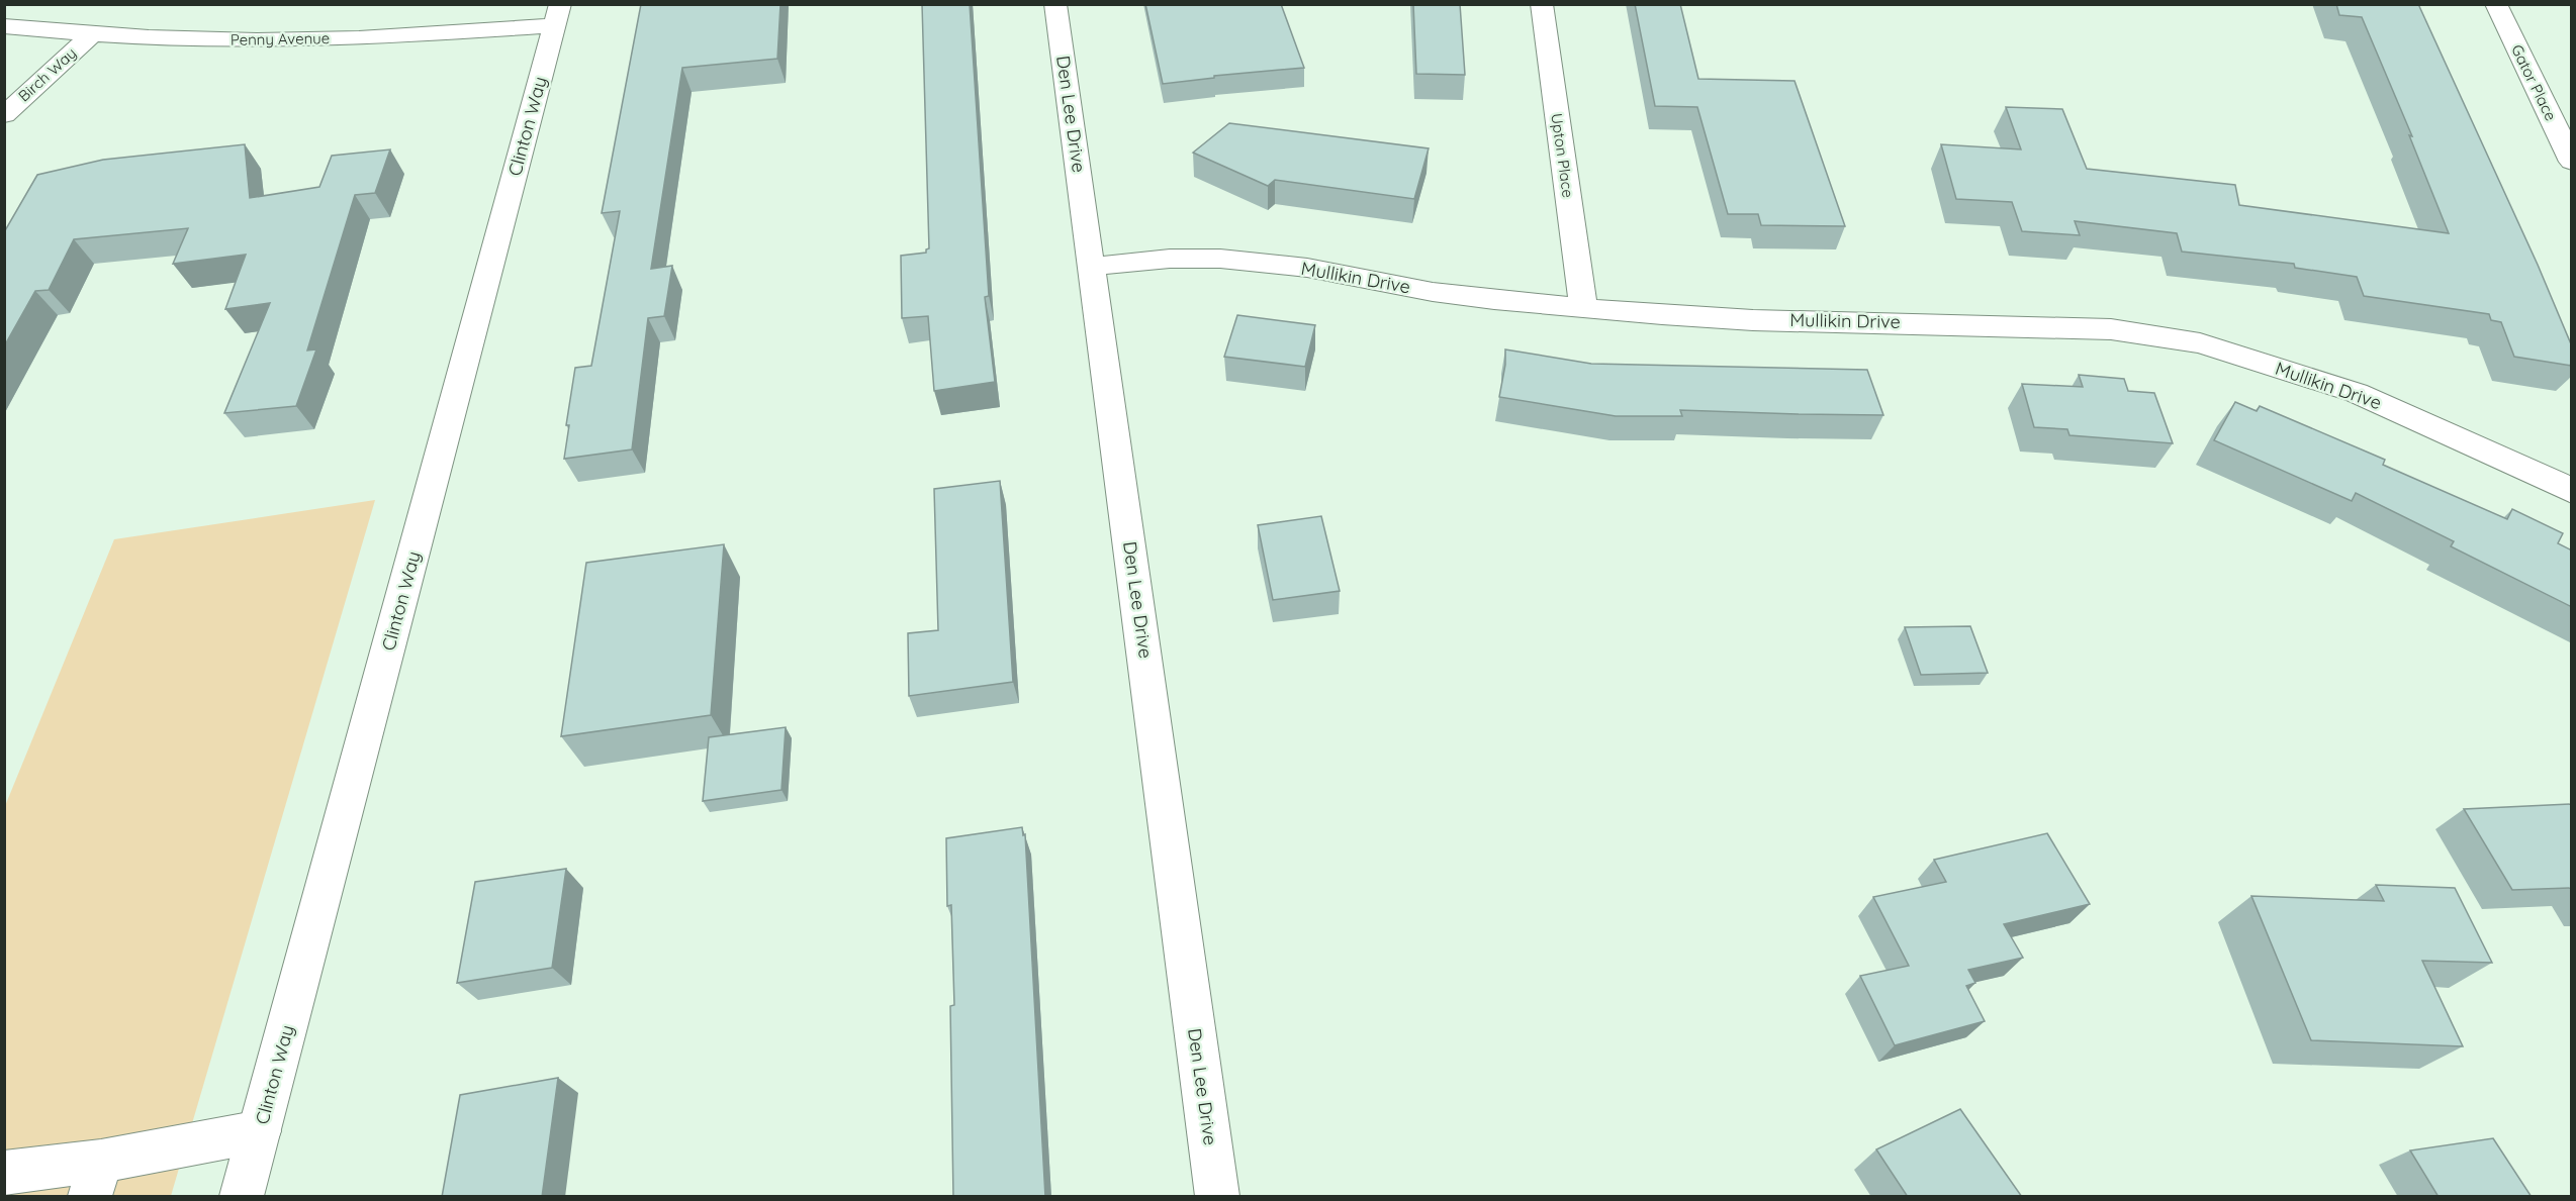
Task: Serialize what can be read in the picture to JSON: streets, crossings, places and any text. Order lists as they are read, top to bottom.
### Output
{
  "streets": {
    "street": [
      "Penny Avenue",
      "Birch Way",
      "Gator Place",
      "Den Lee Drive",
      "Clinton Way",
      "Upton Place",
      "Mullikin Drive"
    ]
  },
  "crossings": [
    ["Penny Avenue", "Birch Way"],
    ["Penny Avenue", "Clinton Way"],
    ["Den Lee Drive", "Mullikin Drive"],
    ["Upton Place", "Mullikin Drive"]
  ]
}
